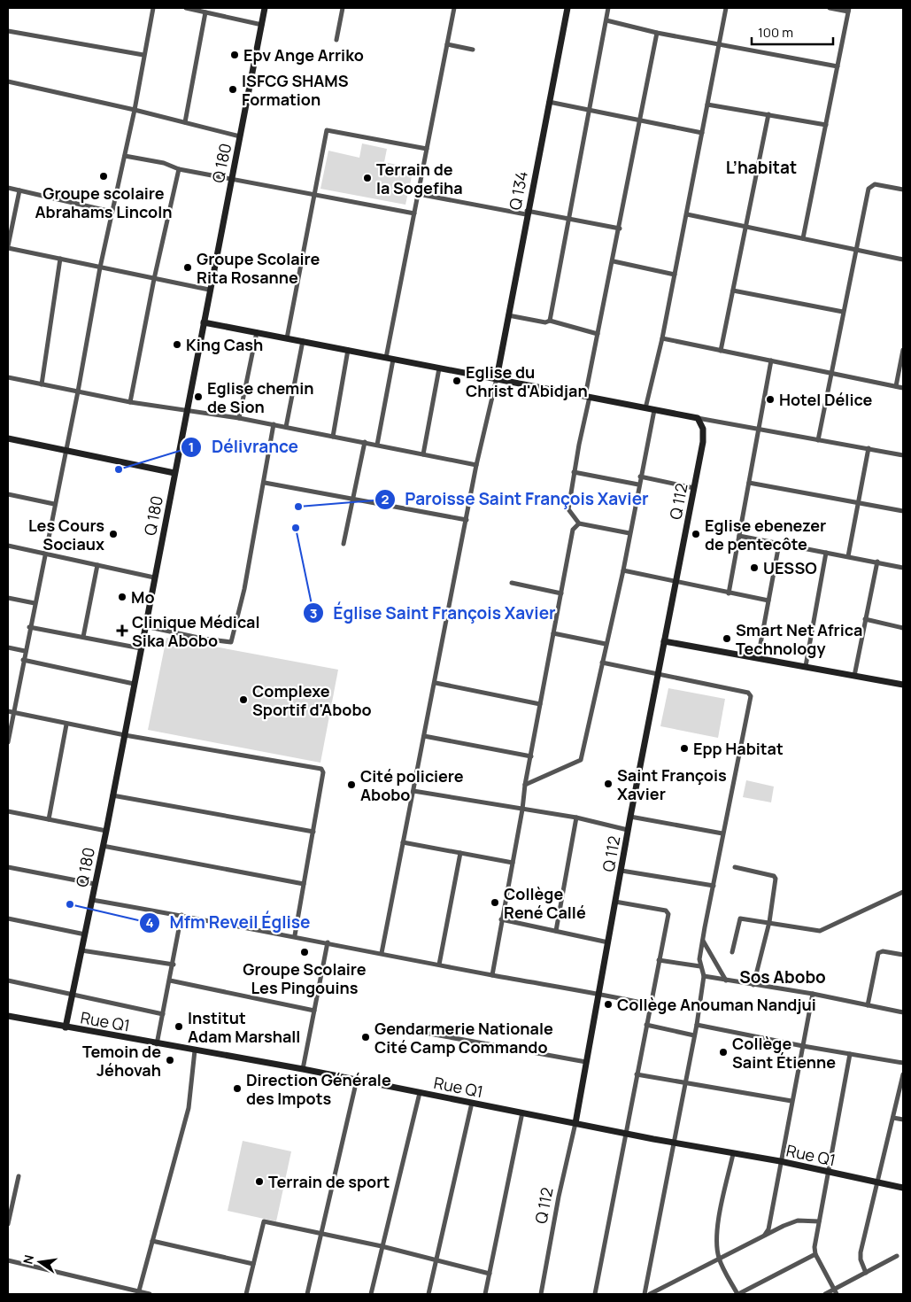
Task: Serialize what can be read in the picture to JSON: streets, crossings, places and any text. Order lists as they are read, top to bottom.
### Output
{
  "streets": {
    "street": [
      "Q 180",
      "Q 134",
      "Q 112",
      "Rue Q1"
    ]
  },
  "crossings": [
    ["Q 180", "Rue Q1"],
    ["Q 112", "Rue Q1"]
  ],
  "districts": ["L’habitat", "Sos Abobo"],
  "places": {
    "other": [
      "Epv Ange Arriko",
      "ISFCG SHAMS Formation",
      "Groupe scolaire Abrahams Lincoln",
      "Terrain de la Sogefiha",
      "Groupe Scolaire Rita Rosanne",
      "King Cash",
      "Eglise du Christ d'Abidjan",
      "Eglise chemin de Sion",
      "Hotel Délice",
      "Délivrance",
      "Paroisse Saint François Xavier",
      "Église Saint François Xavier",
      "Les Cours Sociaux",
      "Eglise ebenezer de pentecôte",
      "UESSO",
      "Mo",
      "Smart Net Africa Technology",
      "Complexe Sportif d'Abobo",
      "Epp Habitat",
      "Saint François Xavier",
      "Cité policiere Abobo",
      "Collège René Callé",
      "Mfm Reveil Église",
      "Groupe Scolaire Les Pingouins",
      "Collège Anouman Nandjui",
      "Institut Adam Marshall",
      "Gendarmerie Nationale Cité Camp Commando",
      "Collège Saint Étienne",
      "Temoin de Jéhovah",
      "Direction Générale des Impots",
      "Terrain de sport"
    ],
    "health": ["Clinique Médical Sika Abobo"]
  },
  "scale_bar": "100 m",
  "north": "left"
}
